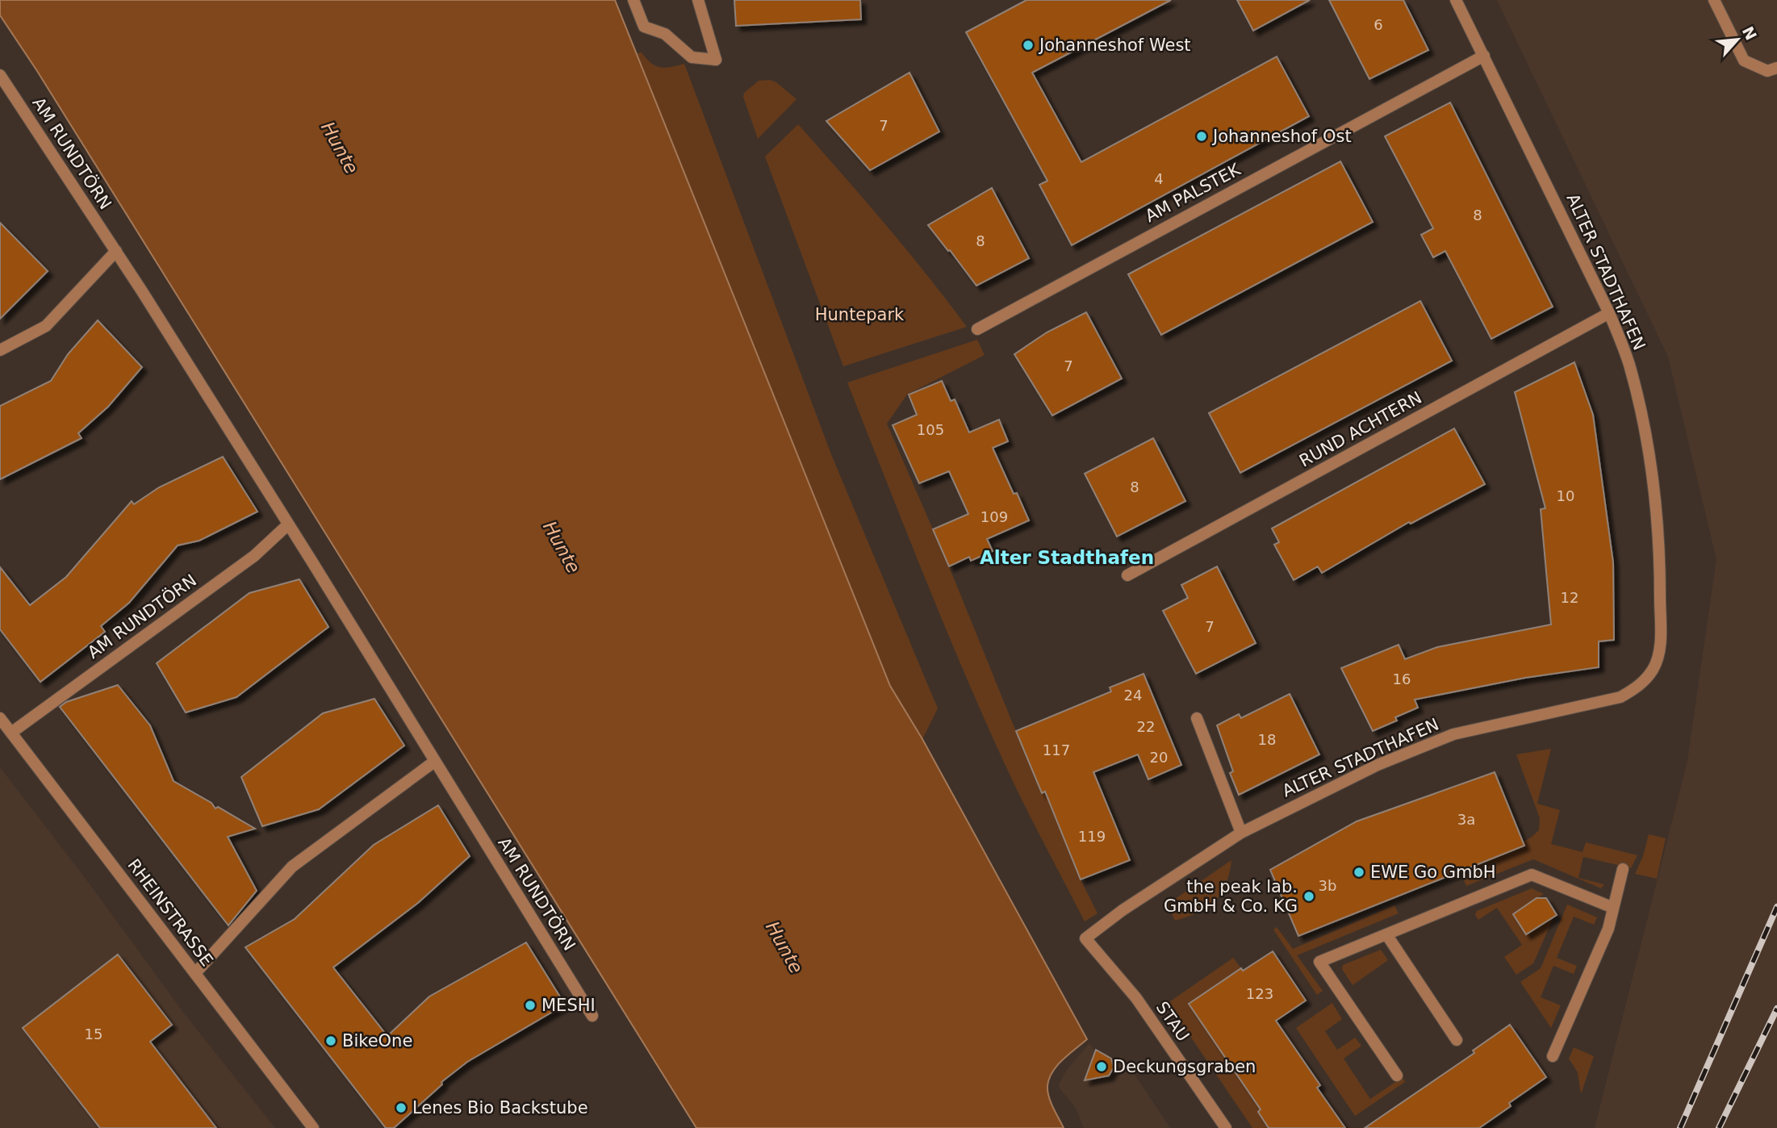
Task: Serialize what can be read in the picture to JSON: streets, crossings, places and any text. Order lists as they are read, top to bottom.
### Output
{
  "streets": {
    "street": [
      "AM RUNDTÖRN",
      "AM PALSTEK",
      "ALTER STADTHAFEN",
      "RUND ACHTERN",
      "RHEINSTRASSE",
      "STAU"
    ]
  },
  "crossings": [
    ["AM RUNDTÖRN", "RHEINSTRASSE"],
    ["AM PALSTEK", "ALTER STADTHAFEN"],
    ["ALTER STADTHAFEN", "RUND ACHTERN"],
    ["ALTER STADTHAFEN", "STAU"]
  ],
  "districts": ["Alter Stadthafen"],
  "water": ["Hunte"],
  "parks": ["Huntepark"],
  "places": [
    "Johanneshof West",
    "Johanneshof Ost",
    "EWE Go GmbH",
    "the peak lab. GmbH & Co. KG",
    "MESHI",
    "BikeOne",
    "Deckungsgraben",
    "Lenes Bio Backstube"
  ],
  "house_numbers": [
    "6",
    "7",
    "4",
    "8",
    "8",
    "7",
    "105",
    "8",
    "10",
    "109",
    "12",
    "7",
    "16",
    "24",
    "22",
    "18",
    "117",
    "20",
    "3a",
    "119",
    "3b",
    "123",
    "15"
  ],
  "north": "top right"
}
